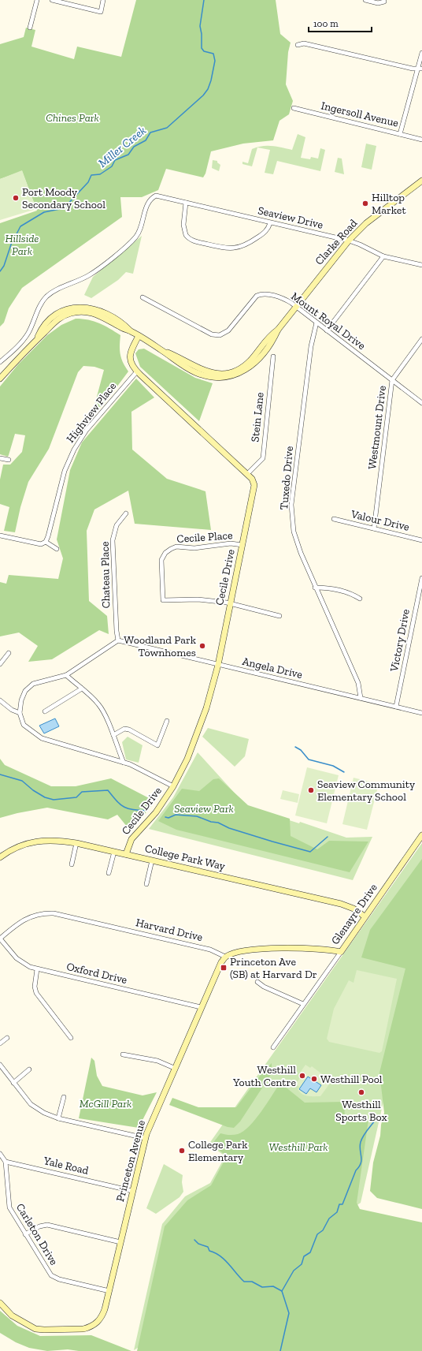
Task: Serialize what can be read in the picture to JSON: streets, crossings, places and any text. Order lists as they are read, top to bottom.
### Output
{
  "streets": {
    "street": [
      "Ingersoll Avenue",
      "Seaview Drive",
      "Clarke Road",
      "Mount Royal Drive",
      "Highview Place",
      "Stein Lane",
      "Westmount Drive",
      "Tuxedo Drive",
      "Valour Drive",
      "Cecile Place",
      "Chateau Place",
      "Cecile Drive",
      "Victory Drive",
      "Angela Drive",
      "College Park Way",
      "Glenayre Drive",
      "Harvard Drive",
      "Oxford Drive",
      "Princeton Avenue",
      "Yale Road",
      "Carleton Drive"
    ]
  },
  "crossings": [
    ["Seaview Drive", "Clarke Road"],
    ["Clarke Road", "Mount Royal Drive"],
    ["Clarke Road", "Cecile Drive"],
    ["Mount Royal Drive", "Westmount Drive"],
    ["Mount Royal Drive", "Tuxedo Drive"],
    ["Highview Place", "Cecile Drive"],
    ["Stein Lane", "Cecile Drive"],
    ["Westmount Drive", "Valour Drive"],
    ["Tuxedo Drive", "Angela Drive"],
    ["Cecile Place", "Cecile Drive"],
    ["Chateau Place", "Angela Drive"],
    ["Cecile Drive", "Angela Drive"],
    ["Cecile Drive", "College Park Way"],
    ["Victory Drive", "Angela Drive"],
    ["College Park Way", "Glenayre Drive"],
    ["Harvard Drive", "Oxford Drive"],
    ["Harvard Drive", "Princeton Avenue"],
    ["Oxford Drive", "Princeton Avenue"],
    ["Princeton Avenue", "Yale Road"],
    ["Princeton Avenue", "Carleton Drive"],
    ["Yale Road", "Carleton Drive"]
  ],
  "water": ["Miller Creek"],
  "parks": [
    "Chines Park",
    "Hillside Park",
    "Seaview Park",
    "McGill Park",
    "Westhill Park"
  ],
  "places": {
    "other": [
      "Port Moody Secondary School",
      "Hilltop Market",
      "Woodland Park Townhomes",
      "Seaview Community Elementary School",
      "Westhill Youth Centre",
      "Westhill Pool",
      "Westhill Sports Box",
      "College Park Elementary"
    ],
    "transit": ["Princeton Ave (SB) at Harvard Dr"]
  },
  "scale_bar": "100 m"
}
